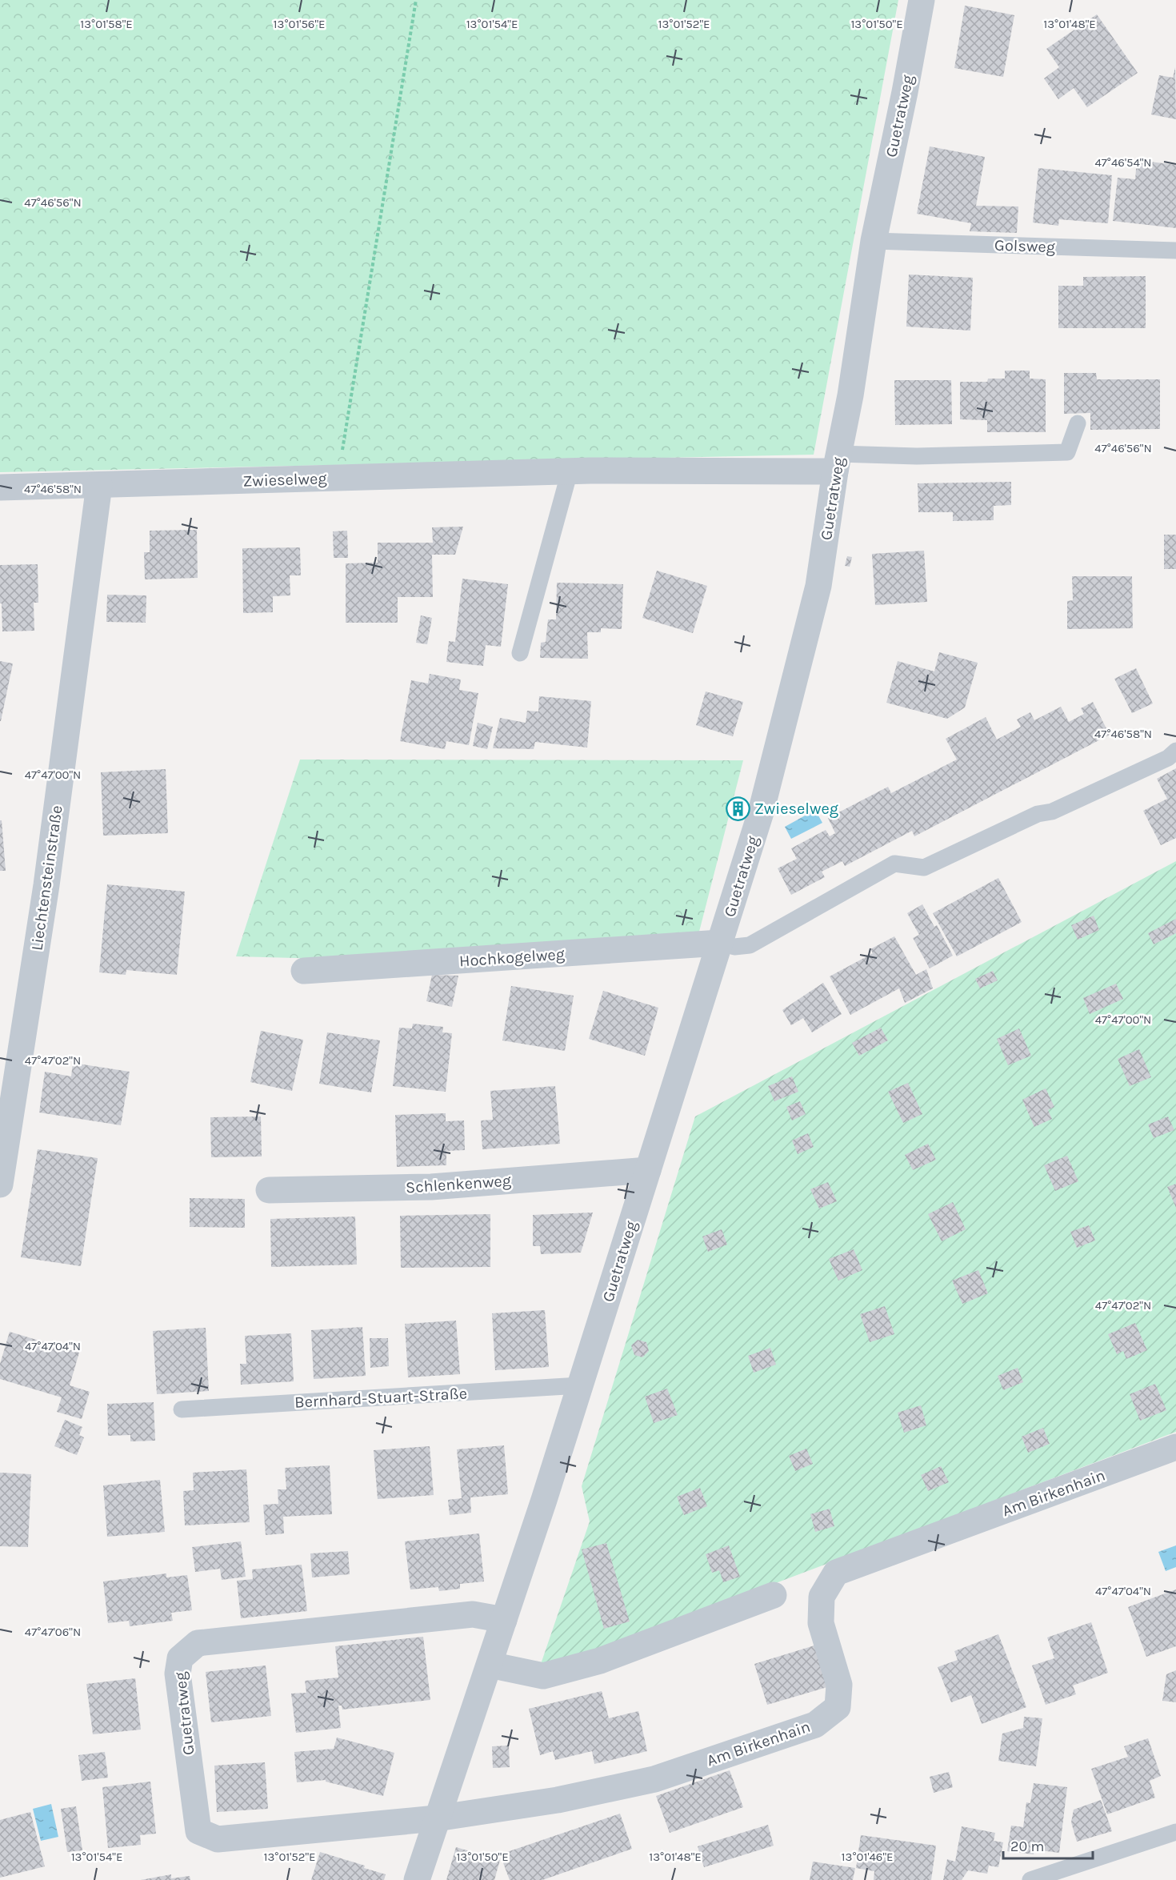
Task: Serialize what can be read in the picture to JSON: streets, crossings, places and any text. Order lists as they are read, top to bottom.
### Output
{
  "streets": {
    "street": [
      "Guetratweg",
      "Zwieselweg",
      "Liechtensteinstraße",
      "Hochkogelweg",
      "Schlenkenweg",
      "Am Birkenhain"
    ],
    "lane": ["Golsweg", "Bernhard-Stuart-Straße"]
  },
  "crossings": [
    ["Guetratweg", "Golsweg"],
    ["Guetratweg", "Zwieselweg"],
    ["Guetratweg", "Hochkogelweg"],
    ["Guetratweg", "Schlenkenweg"],
    ["Guetratweg", "Bernhard-Stuart-Straße"],
    ["Guetratweg", "Am Birkenhain"],
    ["Zwieselweg", "Liechtensteinstraße"]
  ],
  "places": {
    "building": ["Zwieselweg"]
  },
  "scale_bar": "20 m",
  "coordinates": [
    "13°01'58\"E",
    "13°01'56\"E",
    "13°01'54\"E",
    "13°01'52\"E",
    "13°01'50\"E",
    "13°01'48\"E",
    "47°46'54\"N",
    "47°46'56\"N",
    "47°46'58\"N",
    "47°47'00\"N",
    "47°47'02\"N",
    "47°47'04\"N",
    "47°47'06\"N",
    "13°01'46\"E"
  ]
}
